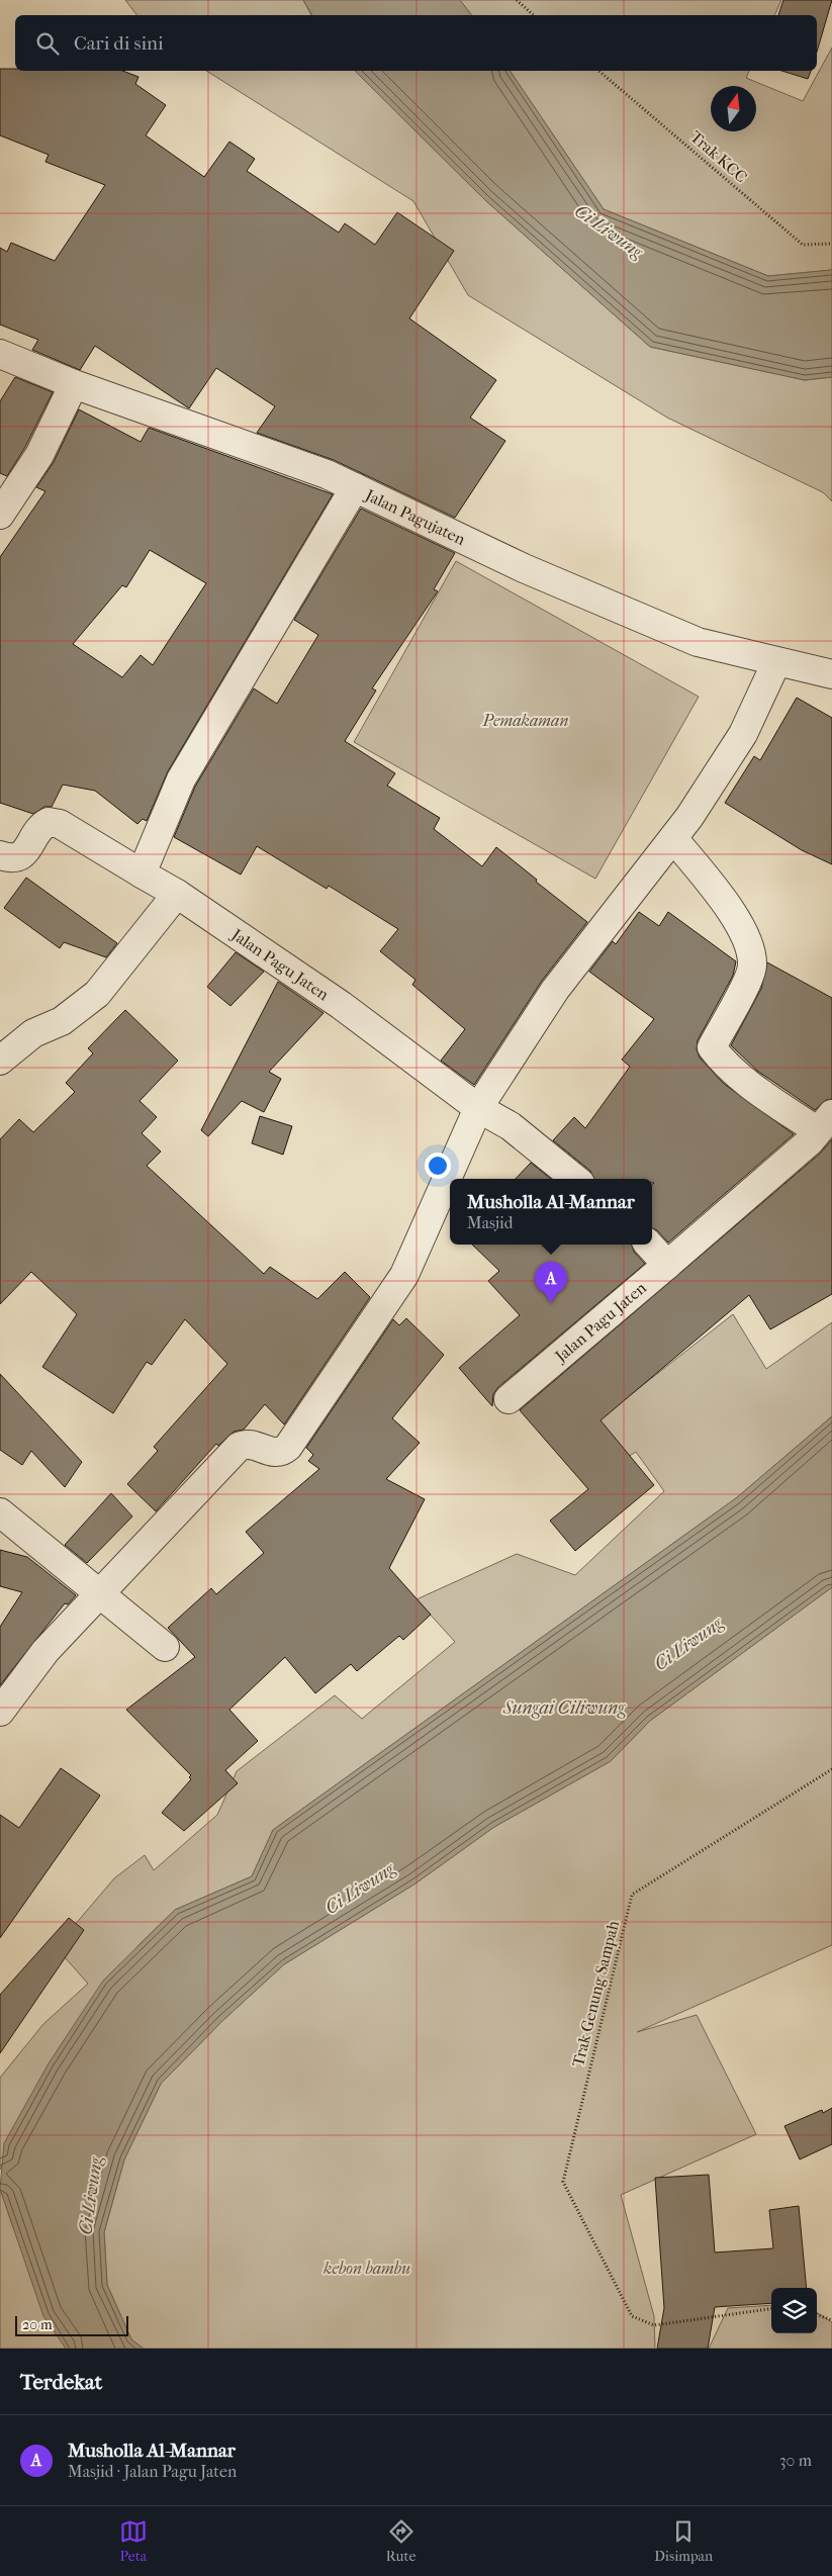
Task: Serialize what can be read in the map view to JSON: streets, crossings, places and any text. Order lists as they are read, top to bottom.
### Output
{
  "streets": {
    "street": ["Jalan Pagujaten", "Jalan Pagu Jaten"],
    "path": ["Trak KCC", "Trak Genung Sampah"]
  },
  "water": ["Ci Liwung", "Sungai Ciliwung"],
  "parks": ["Pemakaman", "kebon bambu"],
  "scale_bar": "20 m",
  "north": "top",
  "page": {
    "search": "Cari di sini",
    "popup": ["Musholla Al-Mannar", "Masjid"],
    "pins": "A",
    "scale": "20 m",
    "heading": "Terdekat",
    "list": [
      {
        "mark": "A",
        "name": "Musholla Al-Mannar",
        "note": "Masjid · Jalan Pagu Jaten",
        "value": "30 m"
      }
    ],
    "nav": ["Peta", "Rute", "Disimpan"]
  }
}
